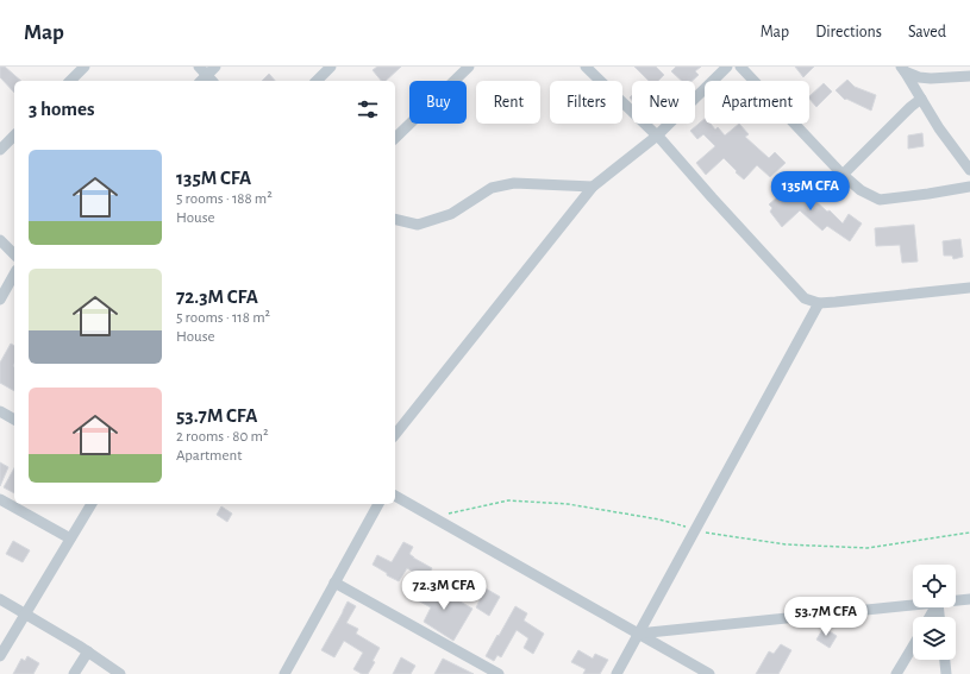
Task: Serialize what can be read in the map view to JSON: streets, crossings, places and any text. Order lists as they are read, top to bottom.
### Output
{
  "page": {
    "header": "Map",
    "nav": ["Map", "Directions", "Saved"],
    "chip": [
      "Buy",
      "Rent",
      "Filters",
      "New",
      "Apartment"
    ],
    "heading": "3 homes",
    "list": [
      {
        "name": "135M CFA",
        "note": "5 rooms · 188 m² · House"
      },
      {
        "name": "72.3M CFA",
        "note": "5 rooms · 118 m² · House"
      },
      {
        "name": "53.7M CFA",
        "note": "2 rooms · 80 m² · Apartment"
      }
    ],
    "price": ["135M CFA", "72.3M CFA", "53.7M CFA"]
  }
}
